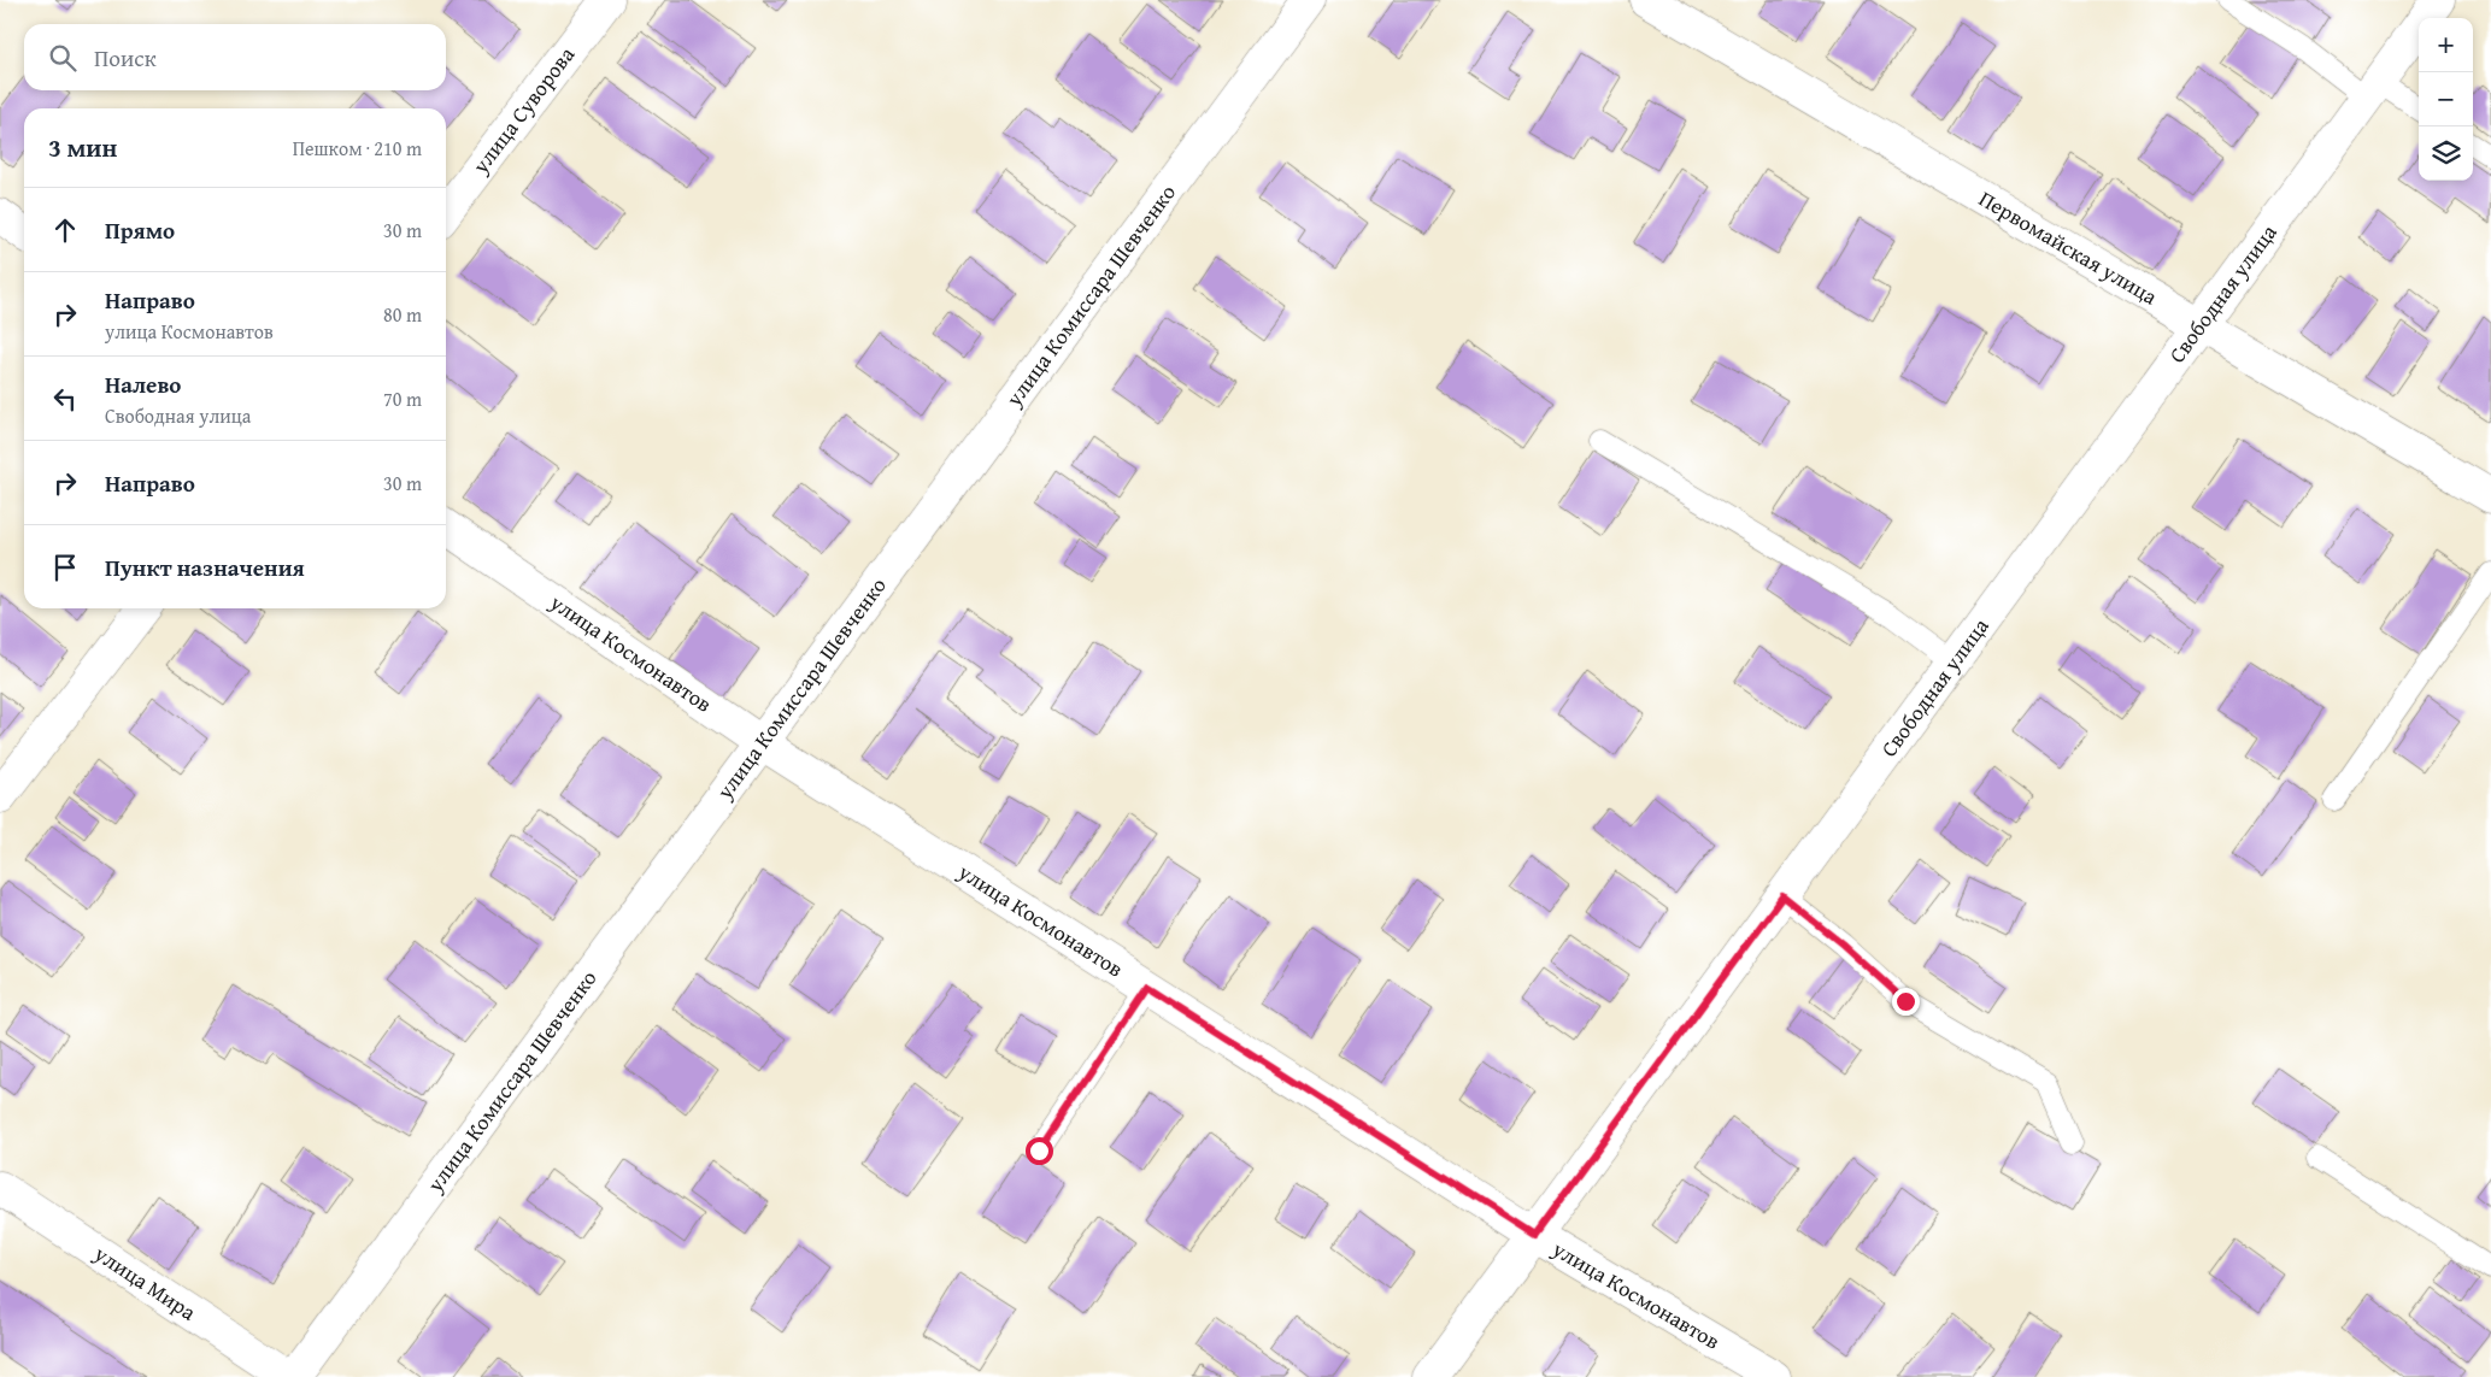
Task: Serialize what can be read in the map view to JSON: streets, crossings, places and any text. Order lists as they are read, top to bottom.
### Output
{
  "streets": {
    "street": [
      "улица Суворова",
      "Первомайская улица",
      "Свободная улица",
      "улица Комиссара Шевченко",
      "улица Космонавтов",
      "улица Мира"
    ]
  },
  "crossings": [
    ["Первомайская улица", "Свободная улица"],
    ["Свободная улица", "улица Космонавтов"],
    ["улица Комиссара Шевченко", "улица Космонавтов"]
  ],
  "page": {
    "map_buttons": ["+", "−"],
    "search": "Поиск",
    "heading": ["3 мин", "Пешком · 210 m"],
    "list": [
      ["Прямо", "30 m"],
      ["Направо", "улица Космонавтов", "80 m"],
      ["Налево", "Свободная улица", "70 m"],
      ["Направо", "30 m"],
      "Пункт назначения"
    ]
  }
}
